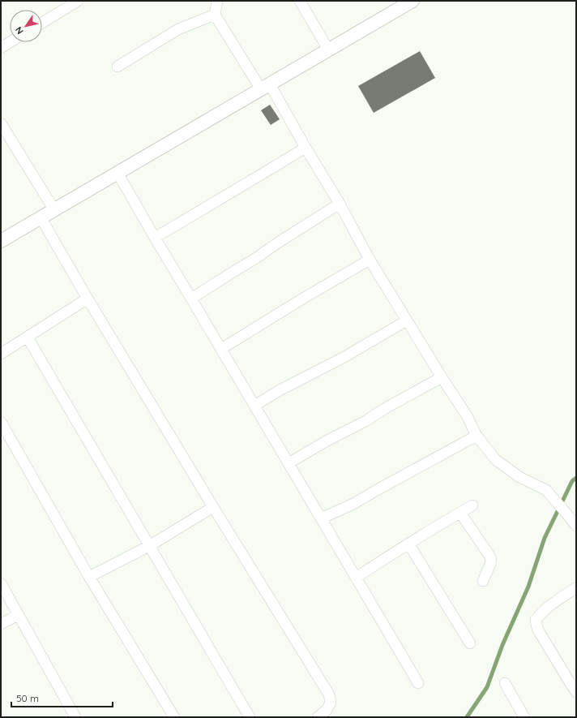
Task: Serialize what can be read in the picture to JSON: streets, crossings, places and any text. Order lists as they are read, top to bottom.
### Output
{
  "scale_bar": "50 m",
  "north": "bottom left"
}
